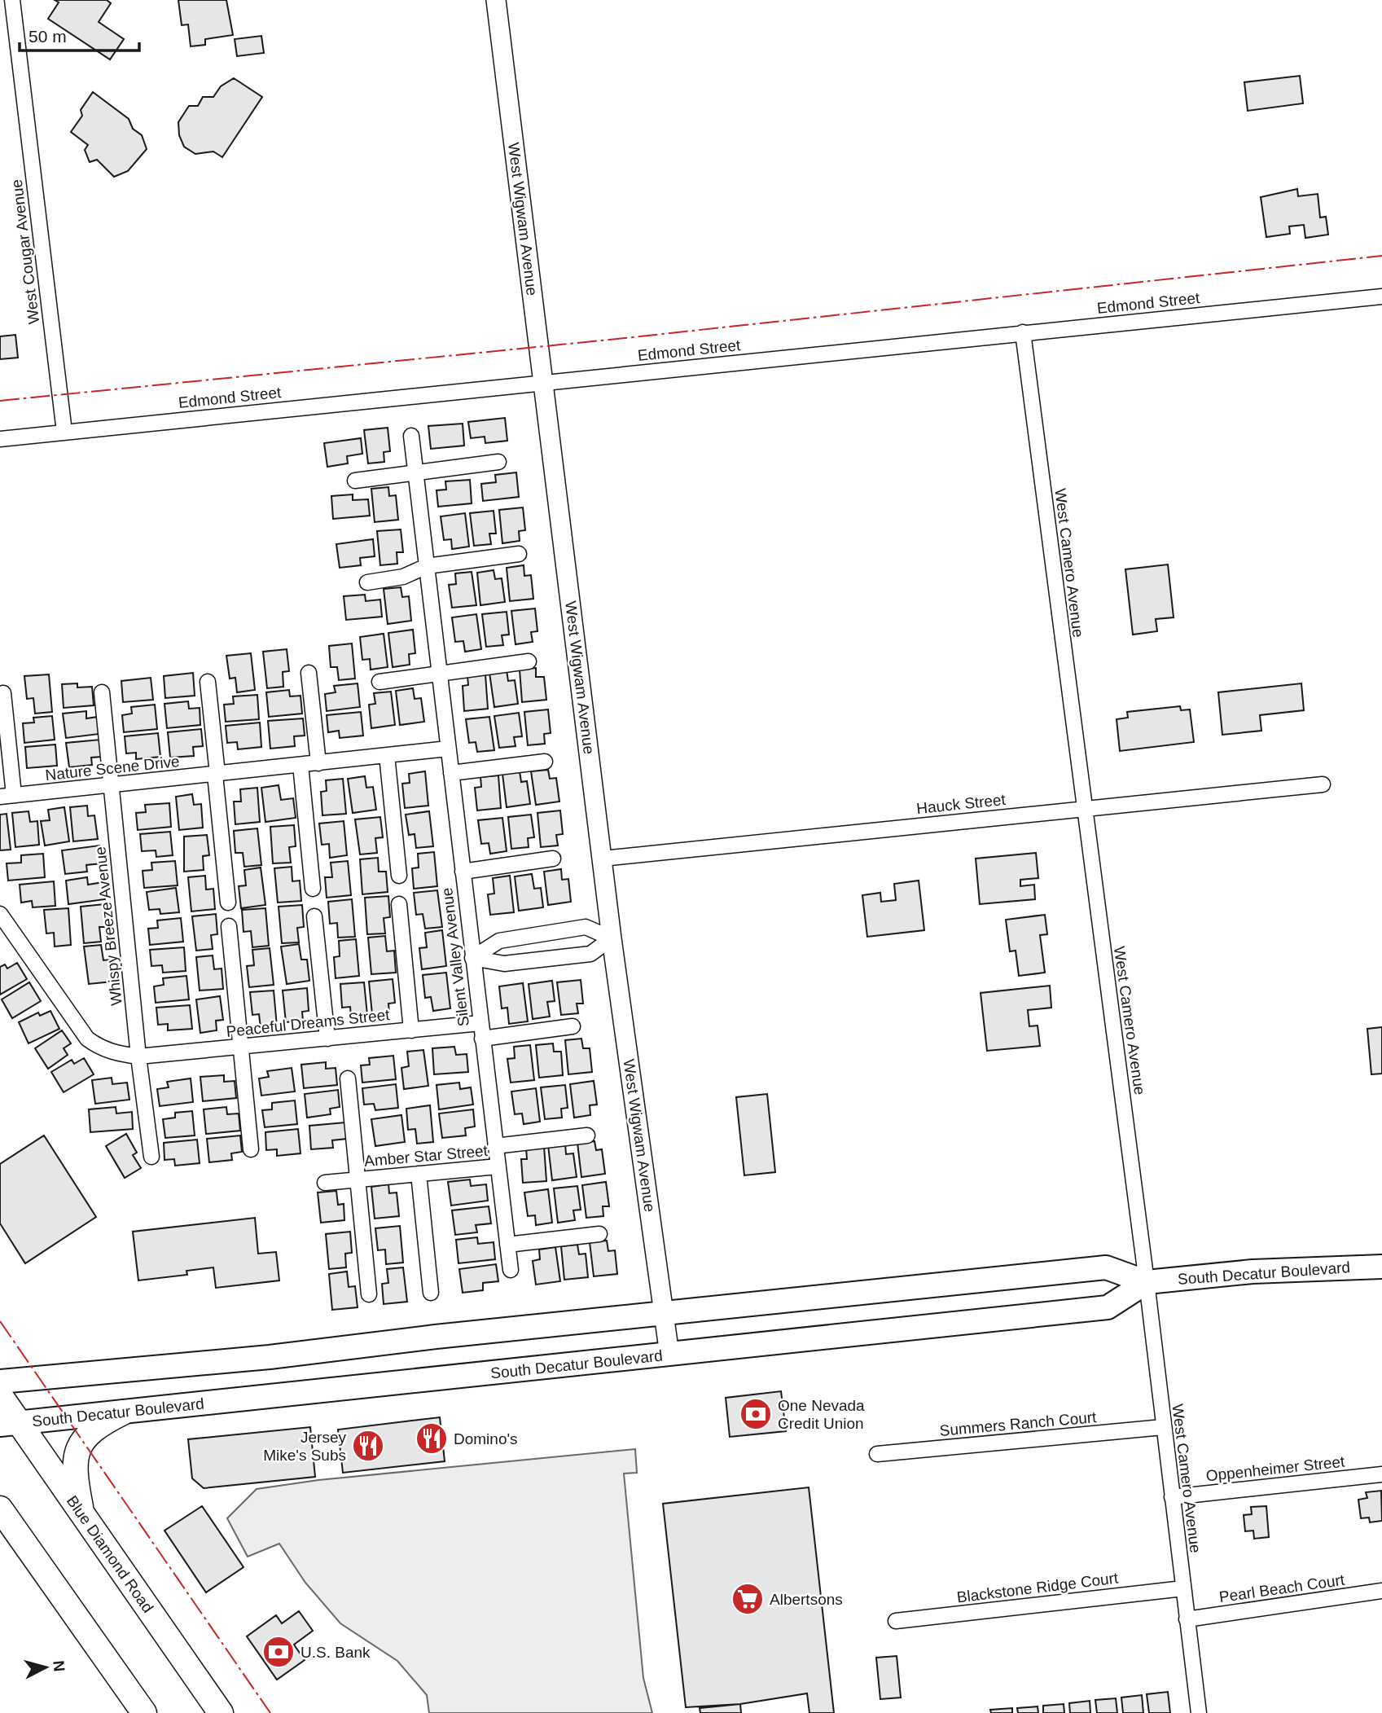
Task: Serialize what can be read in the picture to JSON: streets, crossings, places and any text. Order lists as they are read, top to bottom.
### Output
{
  "streets": {
    "highway": ["Blue Diamond Road"],
    "main road": ["South Decatur Boulevard"],
    "street": [
      "West Wigwam Avenue",
      "West Cougar Avenue",
      "Edmond Street",
      "West Camero Avenue",
      "Nature Scene Drive",
      "Hauck Street",
      "Whispy Breeze Avenue",
      "Silent Valley Avenue",
      "Peaceful Dreams Street",
      "Amber Star Street",
      "Summers Ranch Court",
      "Oppenheimer Street",
      "Blackstone Ridge Court",
      "Pearl Beach Court"
    ]
  },
  "crossings": [
    ["West Wigwam Avenue", "Edmond Street"],
    ["West Wigwam Avenue", "Hauck Street"],
    ["West Wigwam Avenue", "South Decatur Boulevard"],
    ["West Cougar Avenue", "Edmond Street"],
    ["Edmond Street", "West Camero Avenue"],
    ["West Camero Avenue", "Hauck Street"],
    ["West Camero Avenue", "South Decatur Boulevard"],
    ["West Camero Avenue", "Summers Ranch Court"],
    ["West Camero Avenue", "Oppenheimer Street"],
    ["West Camero Avenue", "Blackstone Ridge Court"],
    ["West Camero Avenue", "Pearl Beach Court"],
    ["Nature Scene Drive", "Whispy Breeze Avenue"],
    ["Nature Scene Drive", "Silent Valley Avenue"],
    ["Whispy Breeze Avenue", "Peaceful Dreams Street"],
    ["Silent Valley Avenue", "Peaceful Dreams Street"],
    ["Silent Valley Avenue", "Amber Star Street"],
    ["South Decatur Boulevard", "Blue Diamond Road"]
  ],
  "places": {
    "bank": ["One Nevada Credit Union", "U.S. Bank"],
    "restaurant": ["Domino's", "Jersey Mike's Subs"],
    "supermarket": ["Albertsons"]
  },
  "scale_bar": "50 m",
  "north": "right"
}
